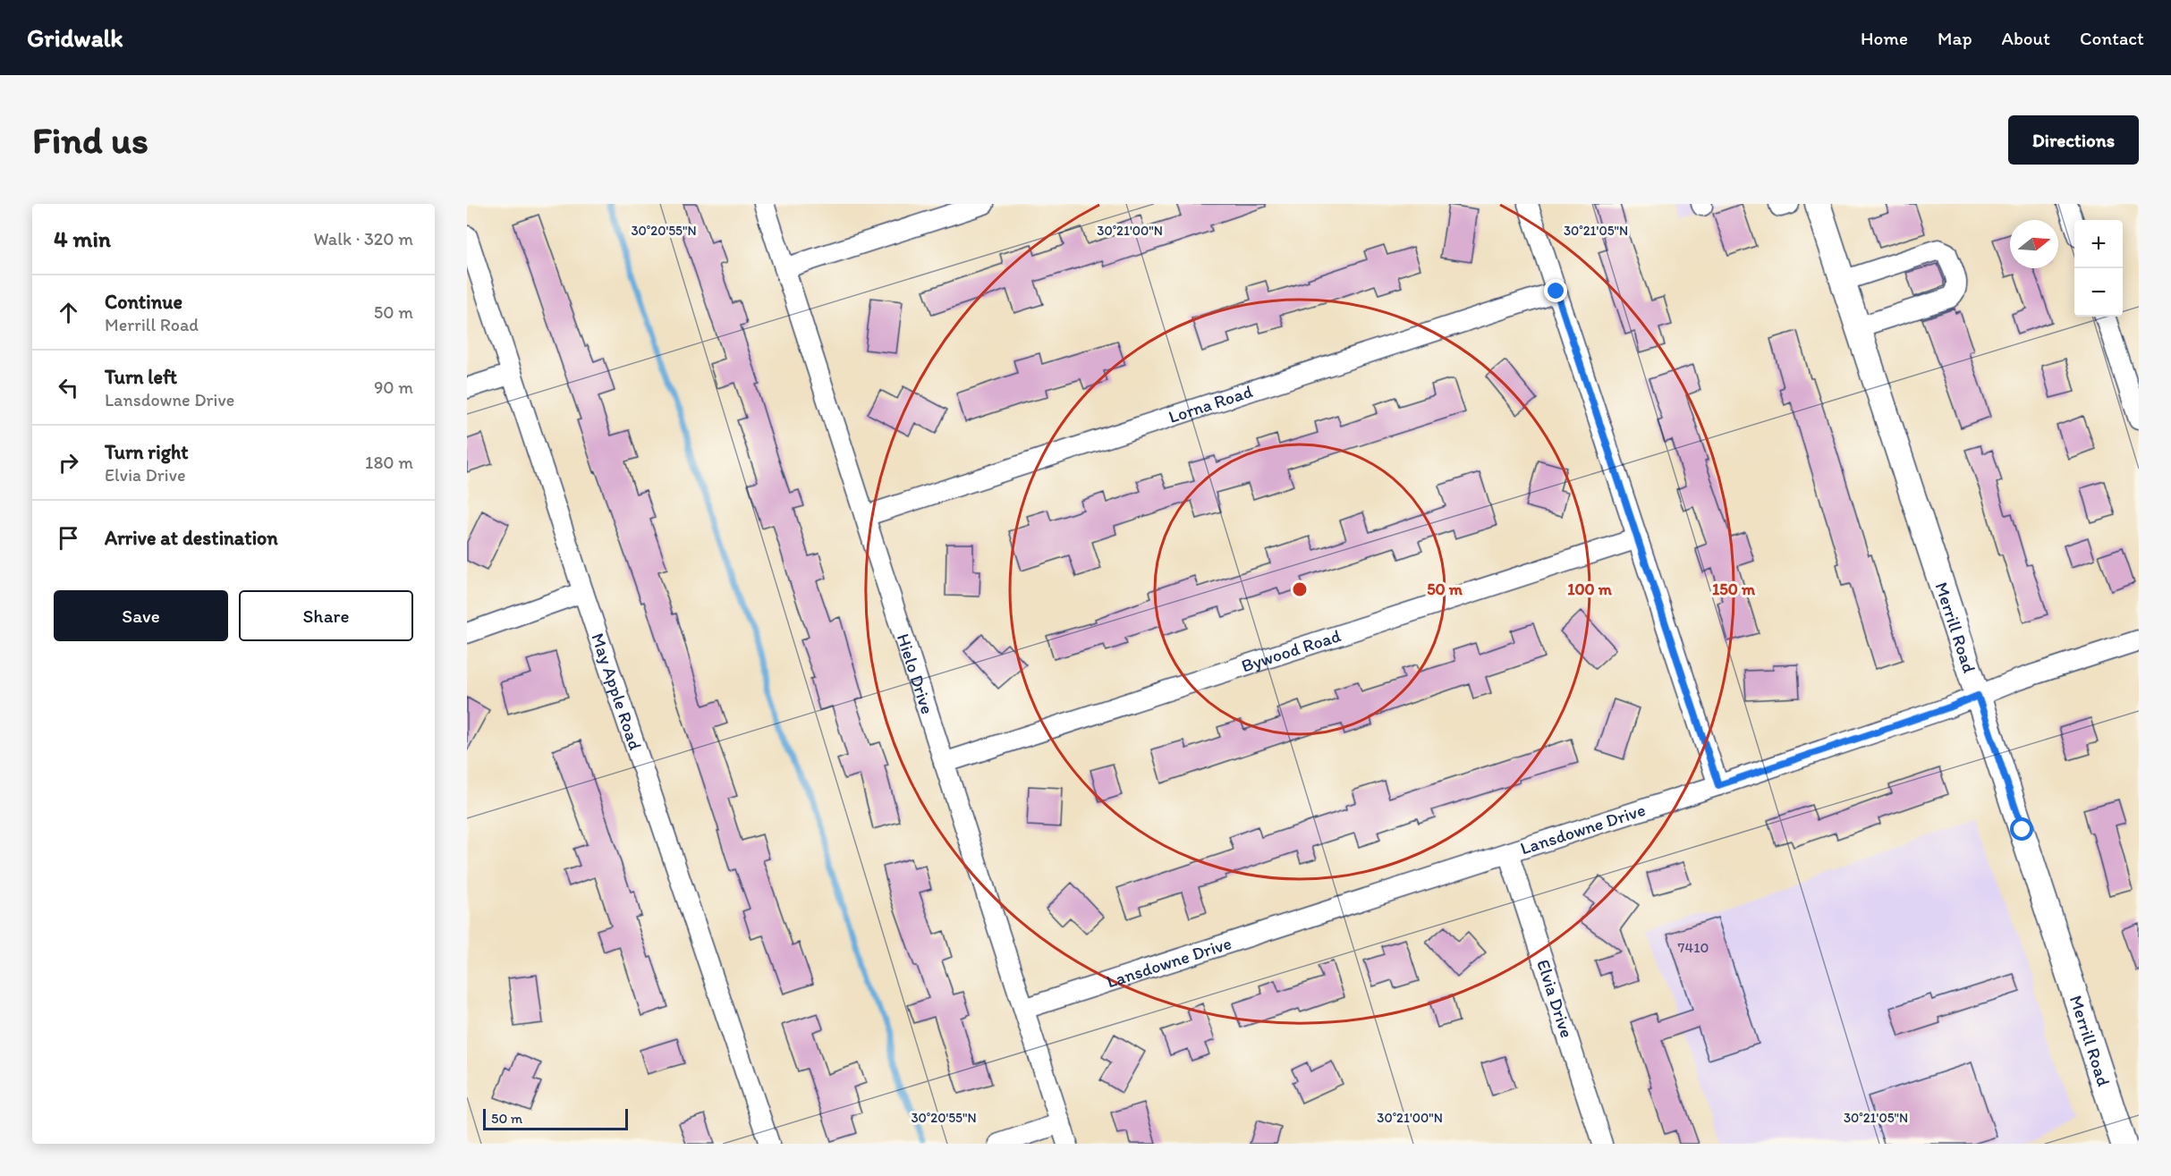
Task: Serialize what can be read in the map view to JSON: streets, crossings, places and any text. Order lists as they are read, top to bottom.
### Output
{
  "streets": {
    "main road": ["Merrill Road"],
    "street": [
      "Lorna Road",
      "Bywood Road",
      "Hielo Drive",
      "May Apple Road",
      "Lansdowne Drive",
      "Elvia Drive"
    ]
  },
  "crossings": [
    ["Lorna Road", "Hielo Drive"],
    ["Merrill Road", "Lansdowne Drive"],
    ["Bywood Road", "Hielo Drive"],
    ["Hielo Drive", "Lansdowne Drive"],
    ["Lansdowne Drive", "Elvia Drive"]
  ],
  "house_numbers": ["7410"],
  "scale_bar": "50 m",
  "north": "right",
  "page": {
    "header": "Gridwalk",
    "nav": [
      "Home",
      "Map",
      "About",
      "Contact"
    ],
    "buttons": [
      "Directions",
      ["Save", "Share"]
    ],
    "title": "Find us",
    "heading": ["4 min", "Walk · 320 m"],
    "map_buttons": ["+", "−"],
    "list": [
      ["Continue", "Merrill Road", "50 m"],
      ["Turn left", "Lansdowne Drive", "90 m"],
      ["Turn right", "Elvia Drive", "180 m"],
      "Arrive at destination"
    ],
    "scale": "50 m"
  },
  "coordinates": ["30°20'55\"N", "30°21'00\"N", "30°21'05\"N"],
  "rings": ["50 m", "100 m", "150 m"]
}
